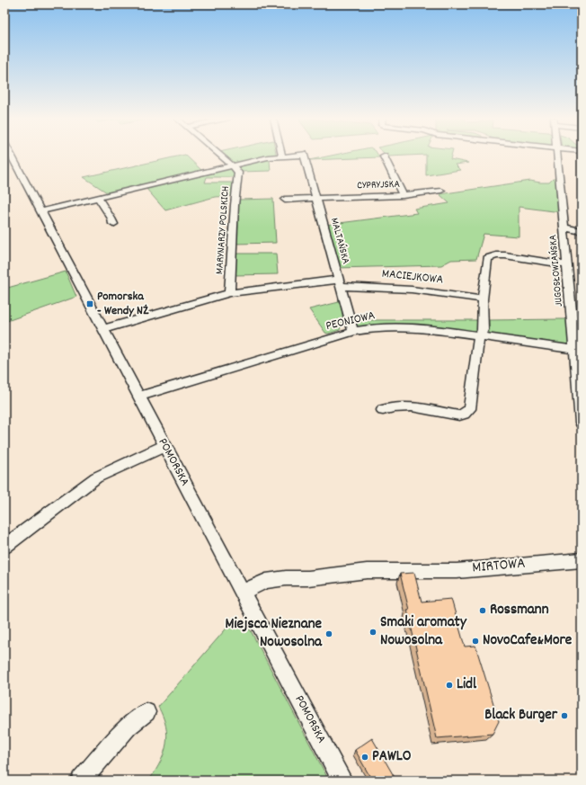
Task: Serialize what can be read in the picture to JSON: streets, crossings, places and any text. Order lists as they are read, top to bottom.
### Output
{
  "streets": {
    "street": [
      "CYPRYJSKA",
      "MARYNARZY POLSKICH",
      "MALTAŃSKA",
      "JUGOSŁOWIAŃSKA",
      "MACIEJKOWA",
      "PEONIOWA",
      "POMORSKA",
      "MIRTOWA"
    ]
  },
  "crossings": [
    ["CYPRYJSKA", "MALTAŃSKA"],
    ["MARYNARZY POLSKICH", "MALTAŃSKA"],
    ["MARYNARZY POLSKICH", "MACIEJKOWA"],
    ["MALTAŃSKA", "MACIEJKOWA"],
    ["MALTAŃSKA", "PEONIOWA"],
    ["MALTAŃSKA", "POMORSKA"],
    ["JUGOSŁOWIAŃSKA", "PEONIOWA"],
    ["MACIEJKOWA", "POMORSKA"],
    ["PEONIOWA", "POMORSKA"],
    ["POMORSKA", "MIRTOWA"]
  ],
  "places": {
    "transit": ["Pomorska - Wendy NŻ"],
    "other": [
      "Rossmann",
      "Smaki aromaty Nowosolna",
      "Miejsca Nieznane Nowosolna",
      "NovoCafe&More",
      "Lidl",
      "Black Burger",
      "PAWLO"
    ]
  }
}
